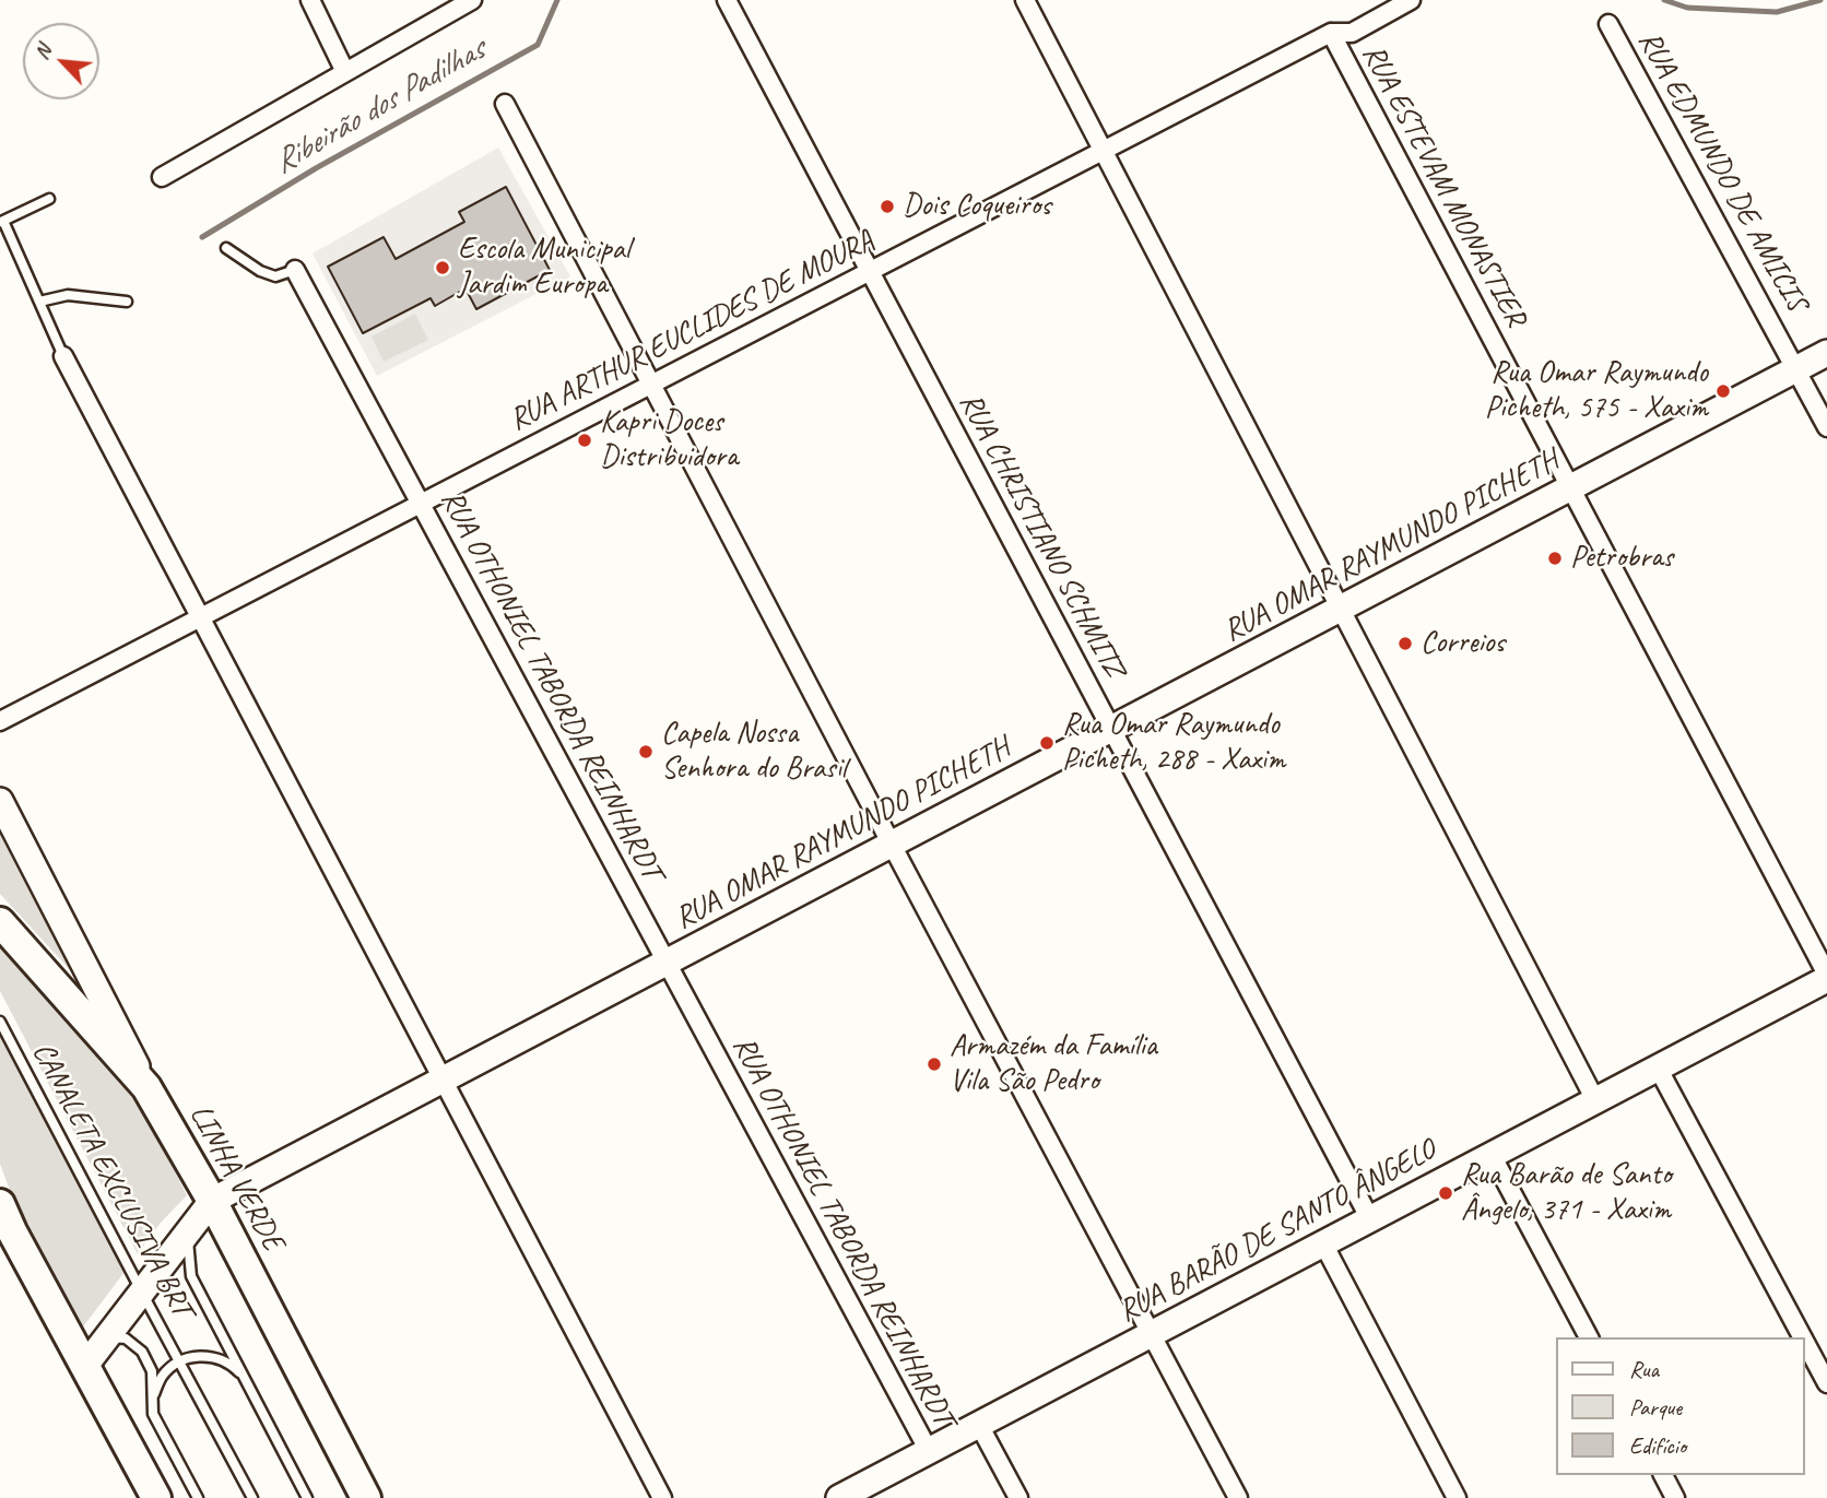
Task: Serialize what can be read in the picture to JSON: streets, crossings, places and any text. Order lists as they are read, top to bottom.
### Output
{
  "streets": {
    "highway": ["LINHA VERDE"],
    "main road": ["RUA OMAR RAYMUNDO PICHETH", "RUA BARÃO DE SANTO ÂNGELO"],
    "street": [
      "RUA EDMUNDO DE AMICIS",
      "RUA ESTEVAM MONASTIER",
      "RUA ARTHUR EUCLIDES DE MOURA",
      "RUA CHRISTIANO SCHMITZ",
      "RUA OTHONIEL TABORDA REINHARDT"
    ],
    "lane": ["CANALETA EXCLUSIVA BRT"]
  },
  "crossings": [
    ["RUA EDMUNDO DE AMICIS", "RUA OMAR RAYMUNDO PICHETH"],
    ["RUA ESTEVAM MONASTIER", "RUA ARTHUR EUCLIDES DE MOURA"],
    ["RUA ESTEVAM MONASTIER", "RUA OMAR RAYMUNDO PICHETH"],
    ["RUA ESTEVAM MONASTIER", "RUA BARÃO DE SANTO ÂNGELO"],
    ["RUA ARTHUR EUCLIDES DE MOURA", "RUA CHRISTIANO SCHMITZ"],
    ["RUA ARTHUR EUCLIDES DE MOURA", "RUA OTHONIEL TABORDA REINHARDT"],
    ["RUA CHRISTIANO SCHMITZ", "RUA OMAR RAYMUNDO PICHETH"],
    ["RUA CHRISTIANO SCHMITZ", "RUA BARÃO DE SANTO ÂNGELO"],
    ["RUA OMAR RAYMUNDO PICHETH", "RUA OTHONIEL TABORDA REINHARDT"],
    ["RUA OMAR RAYMUNDO PICHETH", "LINHA VERDE"],
    ["RUA OTHONIEL TABORDA REINHARDT", "RUA BARÃO DE SANTO ÂNGELO"]
  ],
  "water": ["Ribeirão dos Padilhas"],
  "places": [
    "Dois Coqueiros",
    "Escola Municipal Jardim Europa",
    "Rua Omar Raymundo Picheth, 575 - Xaxim",
    "Kapri Doces Distribuidora",
    "Petrobras",
    "Correios",
    "Rua Omar Raymundo Picheth, 288 - Xaxim",
    "Capela Nossa Senhora do Brasil",
    "Armazém da Família Vila São Pedro",
    "Rua Barão de Santo Ângelo, 371 - Xaxim"
  ],
  "legend": ["Rua", "Parque", "Edifício"],
  "north": "top left"
}
